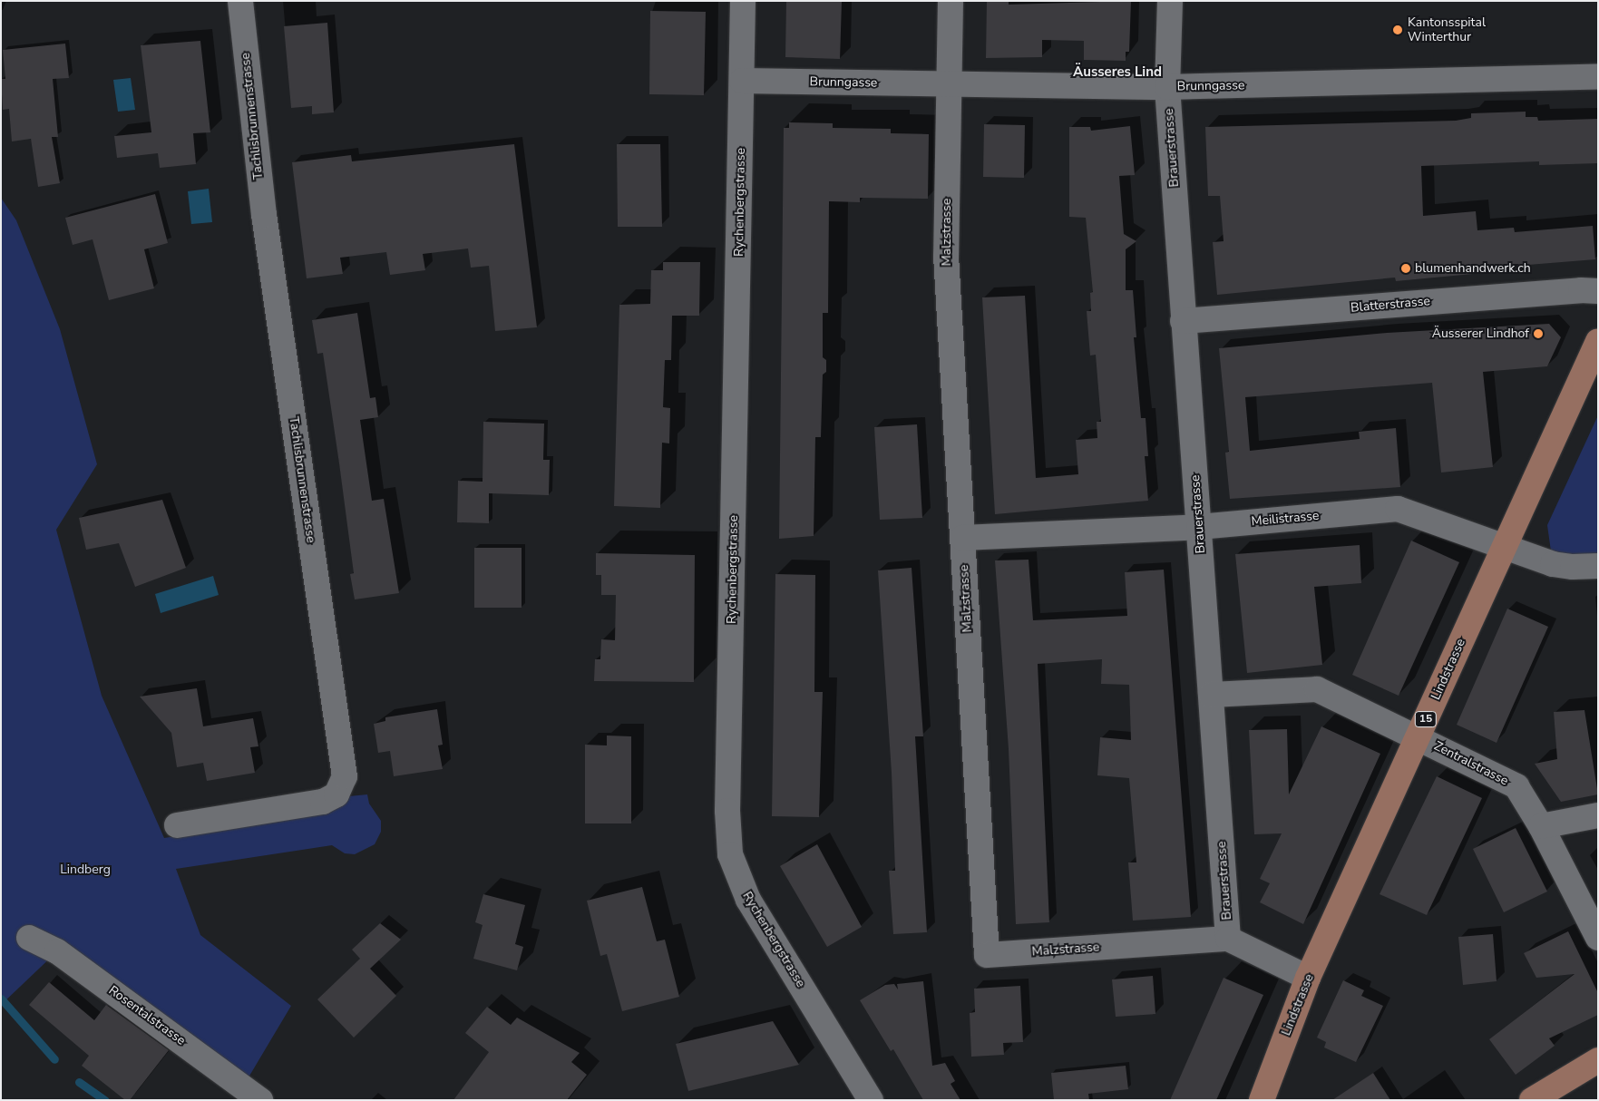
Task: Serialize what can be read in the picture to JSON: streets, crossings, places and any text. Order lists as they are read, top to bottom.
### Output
{
  "streets": {
    "main road": ["Lindstrasse", "15"],
    "street": [
      "Brunngasse",
      "Tachlisbrunnenstrasse",
      "Brauerstrasse",
      "Rychenbergstrasse",
      "Malzstrasse",
      "Blatterstrasse",
      "Meilistrasse",
      "Zentralstrasse",
      "Rosentalstrasse"
    ]
  },
  "crossings": [
    ["Brunngasse", "Brauerstrasse"],
    ["Brunngasse", "Rychenbergstrasse"],
    ["Brunngasse", "Malzstrasse"],
    ["Brauerstrasse", "Malzstrasse"],
    ["Brauerstrasse", "Blatterstrasse"],
    ["Brauerstrasse", "Meilistrasse"],
    ["Brauerstrasse", "Zentralstrasse"],
    ["Malzstrasse", "Meilistrasse"],
    ["Meilistrasse", "Lindstrasse"],
    ["Lindstrasse", "Zentralstrasse"]
  ],
  "districts": ["Äusseres Lind"],
  "parks": ["Lindberg"],
  "places": ["Kantonsspital Winterthur", "blumenhandwerk.ch", "Äusserer Lindhof"]
}
